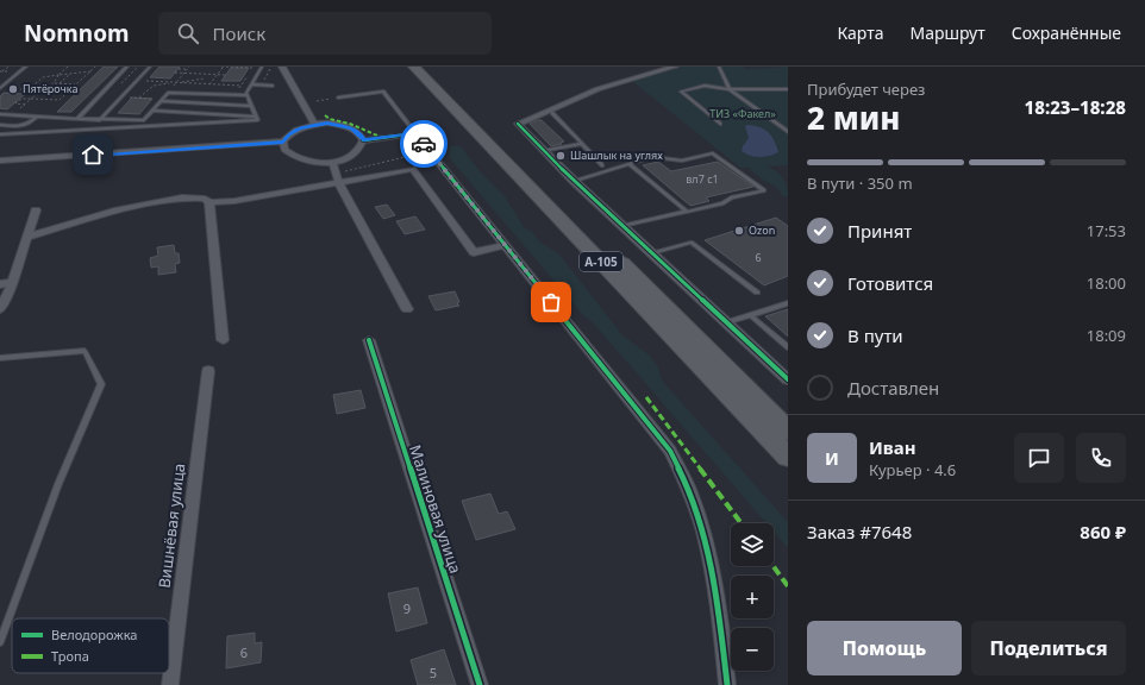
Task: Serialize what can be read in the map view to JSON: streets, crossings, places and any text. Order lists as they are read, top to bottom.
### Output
{
  "streets": {
    "highway": ["А-105"],
    "street": ["Малиновая улица", "Вишнёвая улица"]
  },
  "parks": ["ТИЗ «Факел»"],
  "places": ["Пятёрочка", "Шашлык на углях", "Ozon"],
  "house_numbers": [
    "вл7 с1",
    "6",
    "9",
    "6",
    "5"
  ],
  "legend": ["Велодорожка", "Тропа"],
  "page": {
    "header": "Nomnom",
    "search": "Поиск",
    "nav": ["Карта", "Маршрут", "Сохранённые"],
    "heading": ["2 мин", "Прибудет через", "18:23–18:28"],
    "panel": [
      "Иван",
      "Курьер · 4.6",
      "Заказ #7648",
      "860 ₽"
    ],
    "bar": "В пути · 350 m",
    "list": [
      ["Принят", "17:53"],
      ["Готовится", "18:00"],
      ["В пути", "18:09"],
      "Доставлен"
    ],
    "round": "И",
    "map_buttons": ["+", "−"],
    "buttons": ["Помощь", "Поделиться"]
  }
}
